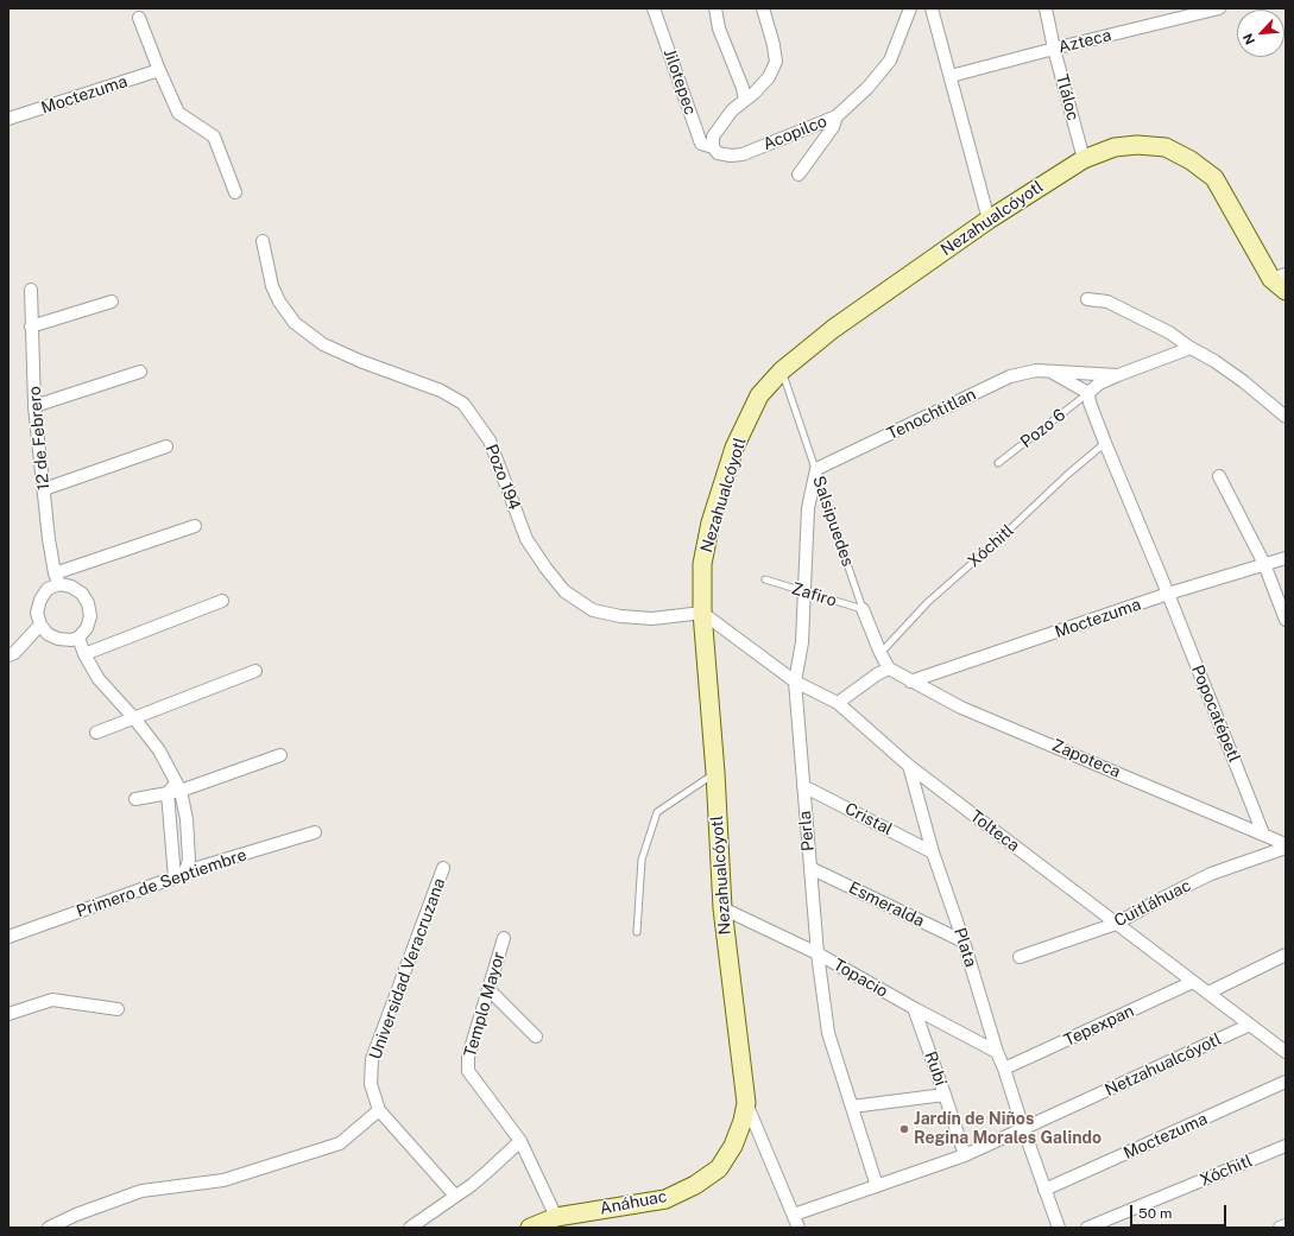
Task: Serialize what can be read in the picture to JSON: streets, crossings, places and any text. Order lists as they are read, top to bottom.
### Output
{
  "streets": {
    "main road": ["Nezahualcóyotl", "Anáhuac"],
    "street": [
      "Azteca",
      "Jilotepec",
      "Moctezuma",
      "Tláloc",
      "Acopilco",
      "Tenochtitlan",
      "12 de Febrero",
      "Pozo 194",
      "Salsipuedes",
      "Xóchitl",
      "Popocatépetl",
      "Zapoteca",
      "Cristal",
      "Perla",
      "Tolteca",
      "Primero de Septiembre",
      "Cuitláhuac",
      "Esmeralda",
      "Plata",
      "Universidad Veracruzana",
      "Topacio",
      "Templo Mayor",
      "Tepexpan",
      "Netzahualcóyotl",
      "Rubí"
    ],
    "lane": ["Pozo 6", "Zafiro"]
  },
  "crossings": [
    ["Azteca", "Tláloc"],
    ["Jilotepec", "Acopilco"],
    ["Moctezuma", "Popocatépetl"],
    ["Moctezuma", "Zapoteca"],
    ["Moctezuma", "Plata"],
    ["Tláloc", "Nezahualcóyotl"],
    ["Nezahualcóyotl", "Pozo 194"],
    ["Nezahualcóyotl", "Salsipuedes"],
    ["Nezahualcóyotl", "Tolteca"],
    ["Nezahualcóyotl", "Topacio"],
    ["Nezahualcóyotl", "Anáhuac"],
    ["Tenochtitlan", "Salsipuedes"],
    ["Tenochtitlan", "Perla"],
    ["Pozo 194", "Tolteca"],
    ["Salsipuedes", "Xóchitl"],
    ["Salsipuedes", "Zafiro"],
    ["Salsipuedes", "Zapoteca"],
    ["Salsipuedes", "Perla"],
    ["Zafiro", "Perla"],
    ["Popocatépetl", "Zapoteca"],
    ["Cristal", "Perla"],
    ["Cristal", "Plata"],
    ["Perla", "Tolteca"],
    ["Perla", "Esmeralda"],
    ["Perla", "Topacio"],
    ["Perla", "Netzahualcóyotl"],
    ["Tolteca", "Cuitláhuac"],
    ["Tolteca", "Plata"],
    ["Tolteca", "Tepexpan"],
    ["Tolteca", "Netzahualcóyotl"],
    ["Esmeralda", "Plata"],
    ["Plata", "Topacio"],
    ["Plata", "Tepexpan"],
    ["Plata", "Netzahualcóyotl"],
    ["Topacio", "Rubí"],
    ["Templo Mayor", "Anáhuac"],
    ["Netzahualcóyotl", "Rubí"]
  ],
  "places": ["Jardín de Niños Regina Morales Galindo"],
  "scale_bar": "50 m",
  "north": "bottom left"
}
